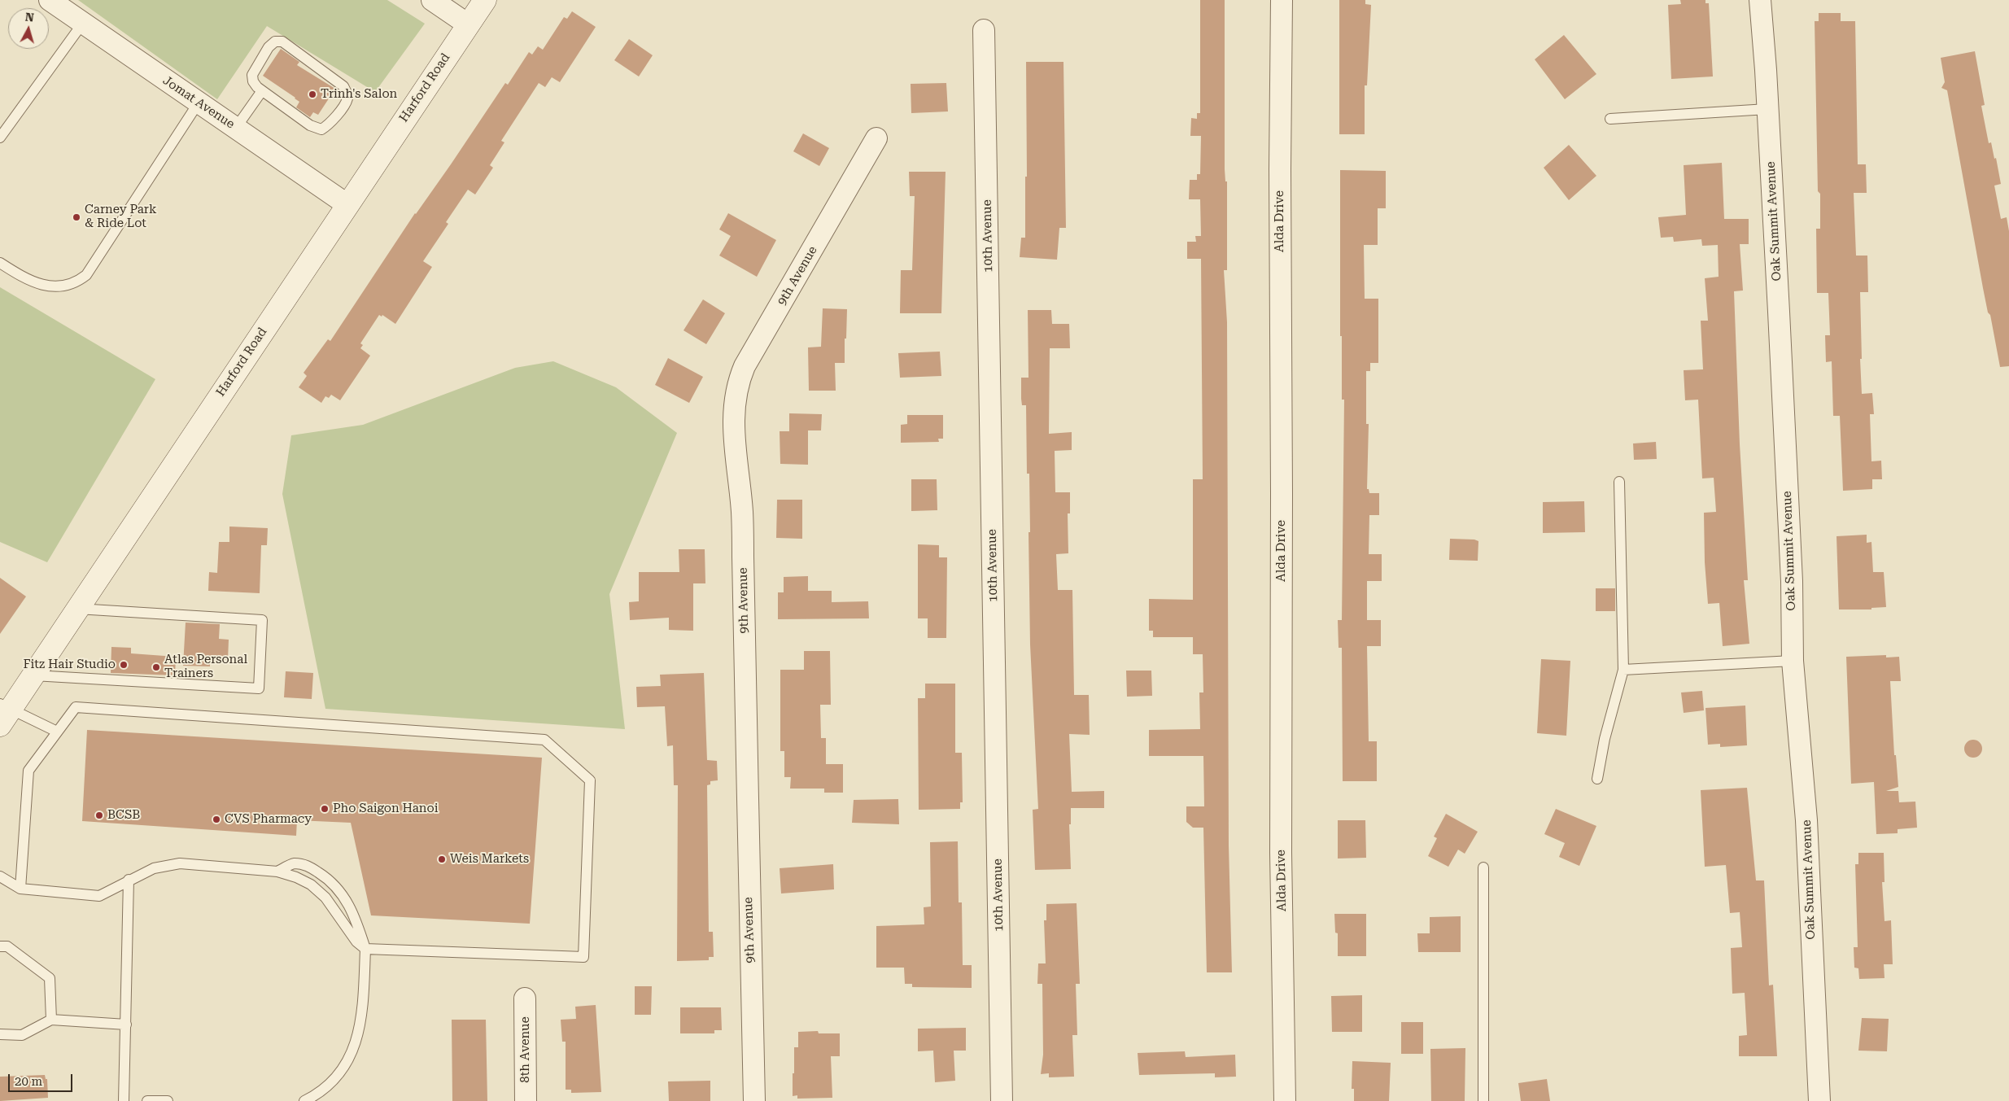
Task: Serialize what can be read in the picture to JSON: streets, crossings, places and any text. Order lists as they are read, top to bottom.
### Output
{
  "streets": {
    "main road": ["Harford Road"],
    "street": [
      "Jomat Avenue",
      "Alda Drive",
      "Oak Summit Avenue",
      "10th Avenue",
      "9th Avenue",
      "8th Avenue"
    ]
  },
  "crossings": [
    ["Harford Road", "Jomat Avenue"]
  ],
  "places": [
    "Trinh's Salon",
    "Carney Park & Ride Lot",
    "Fitz Hair Studio",
    "Atlas Personal Trainers",
    "Pho Saigon Hanoi",
    "BCSB",
    "CVS Pharmacy",
    "Weis Markets"
  ],
  "scale_bar": "20 m",
  "north": "top"
}
